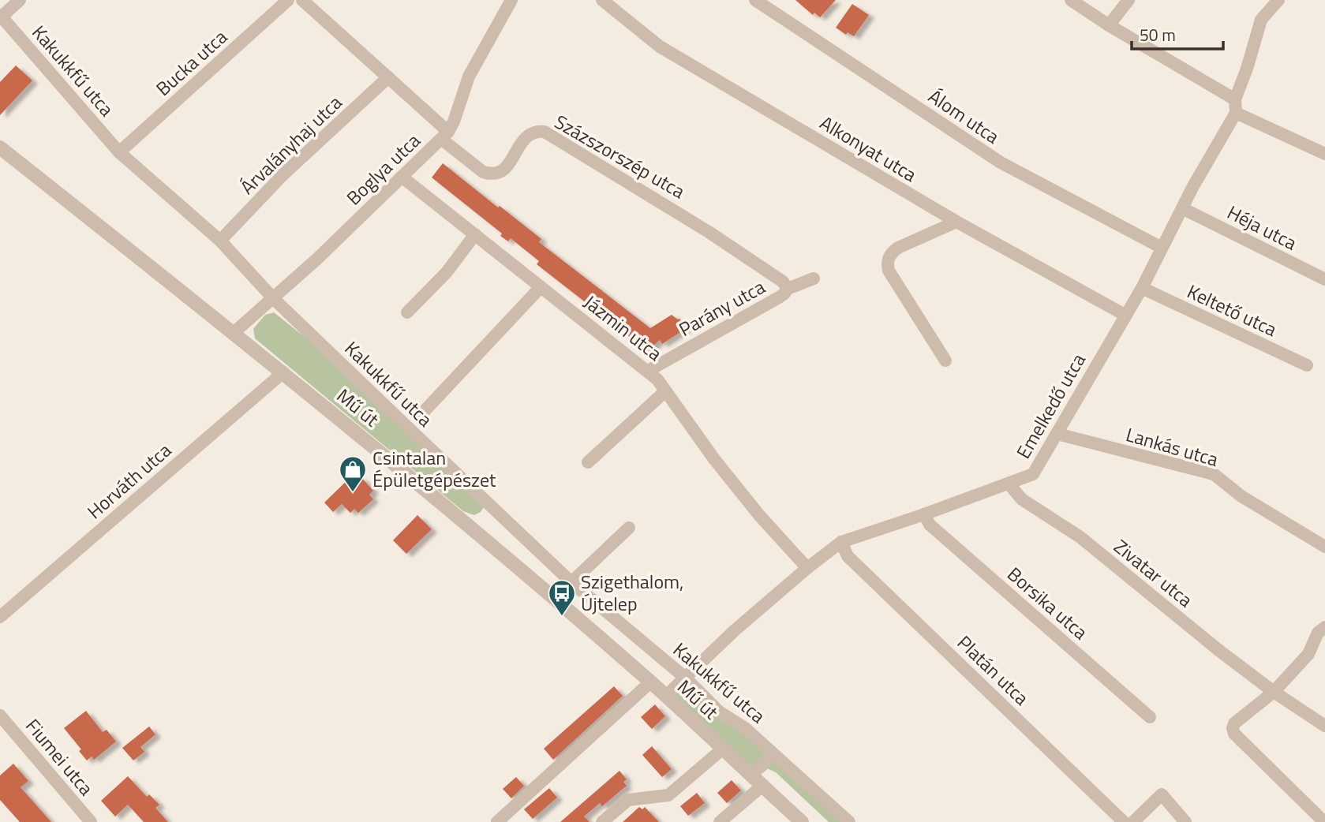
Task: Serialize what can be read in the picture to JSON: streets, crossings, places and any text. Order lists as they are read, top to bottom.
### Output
{
  "streets": {
    "street": [
      "Bucka utca",
      "Kakukkfű utca",
      "Álom utca",
      "Árvalányhaj utca",
      "Alkonyat utca",
      "Százszorszép utca",
      "Boglya utca",
      "Héja utca",
      "Parány utca",
      "Keltető utca",
      "Jázmin utca",
      "Emelkedő utca",
      "Mű út",
      "Lankás utca",
      "Horváth utca",
      "Zivatar utca",
      "Borsika utca",
      "Platán utca",
      "Fiumei utca"
    ]
  },
  "crossings": [
    ["Bucka utca", "Kakukkfű utca"],
    ["Kakukkfű utca", "Árvalányhaj utca"],
    ["Kakukkfű utca", "Boglya utca"],
    ["Kakukkfű utca", "Emelkedő utca"],
    ["Álom utca", "Emelkedő utca"],
    ["Alkonyat utca", "Emelkedő utca"],
    ["Százszorszép utca", "Boglya utca"],
    ["Százszorszép utca", "Parány utca"],
    ["Boglya utca", "Jázmin utca"],
    ["Boglya utca", "Mű út"],
    ["Héja utca", "Emelkedő utca"],
    ["Parány utca", "Jázmin utca"],
    ["Keltető utca", "Emelkedő utca"],
    ["Jázmin utca", "Emelkedő utca"],
    ["Emelkedő utca", "Mű út"],
    ["Emelkedő utca", "Lankás utca"],
    ["Emelkedő utca", "Zivatar utca"],
    ["Emelkedő utca", "Borsika utca"],
    ["Emelkedő utca", "Platán utca"],
    ["Mű út", "Horváth utca"]
  ],
  "places": {
    "shop": ["Csintalan Épületgépészet"],
    "bus stop": ["Szigethalom, Újtelep"]
  },
  "scale_bar": "50 m"
}
